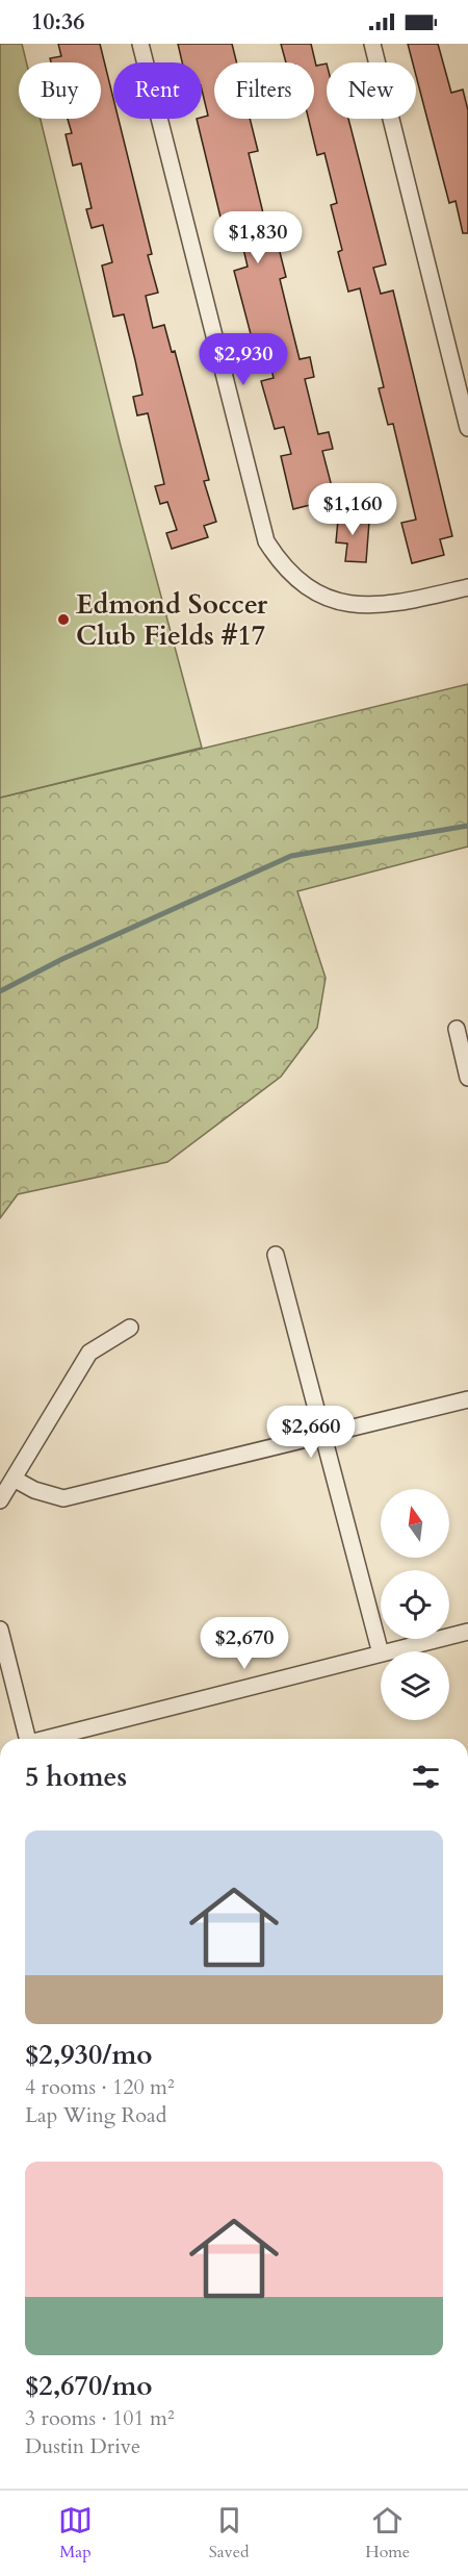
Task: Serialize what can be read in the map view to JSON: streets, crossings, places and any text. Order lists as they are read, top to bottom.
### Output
{
  "places": ["Edmond Soccer Club Fields #17"],
  "north": "top",
  "page": {
    "status": "10:36",
    "chip": [
      "Buy",
      "Rent",
      "Filters",
      "New"
    ],
    "price": [
      "$1,830",
      "$2,930",
      "$1,160",
      "$2,660",
      "$2,670"
    ],
    "heading": "5 homes",
    "list": [
      {
        "name": "$2,930/mo",
        "note": "4 rooms · 120 m² · Lap Wing Road"
      },
      {
        "name": "$2,670/mo",
        "note": "3 rooms · 101 m² · Dustin Drive"
      }
    ],
    "tabs": ["Map", "Saved", "Home"]
  }
}
